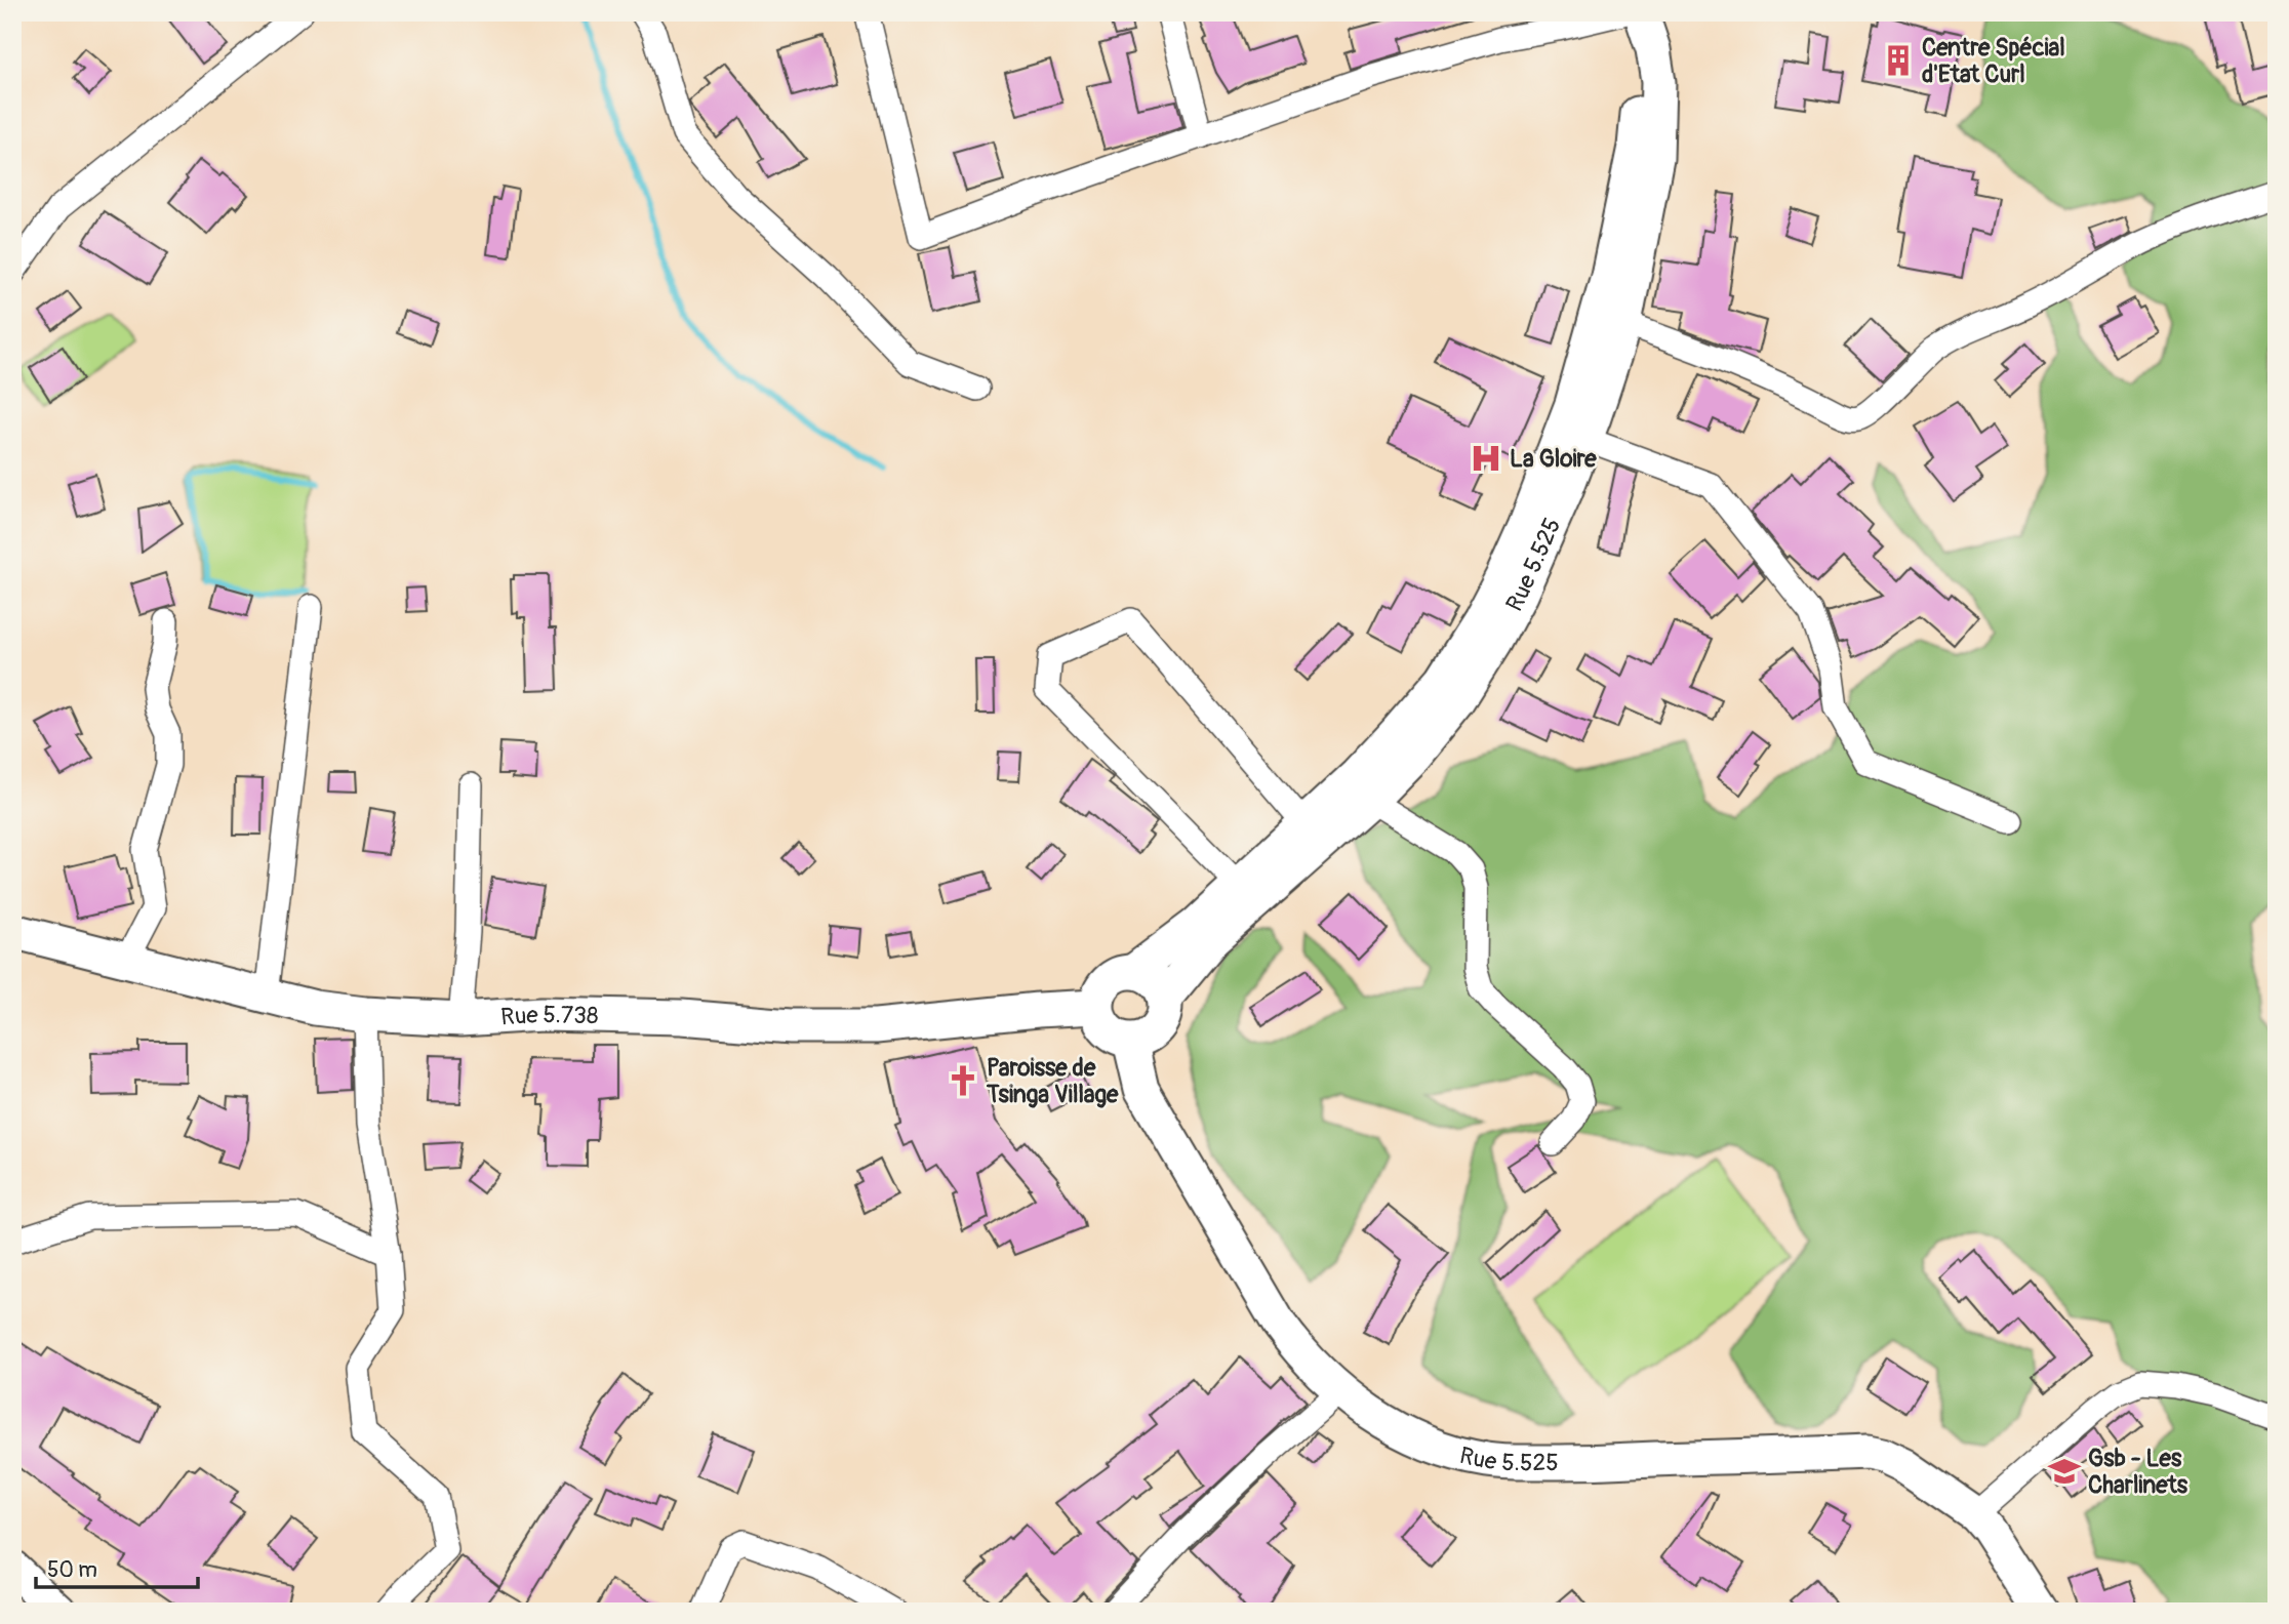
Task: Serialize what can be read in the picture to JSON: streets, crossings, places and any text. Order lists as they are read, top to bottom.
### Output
{
  "streets": {
    "street": ["Rue 5.525", "Rue 5.738"]
  },
  "crossings": [
    ["Rue 5.525", "Rue 5.738"]
  ],
  "places": {
    "building": ["Centre Spécial d'Etat Curl"],
    "hospital": ["La Gloire"],
    "church": ["Paroisse de Tsinga Village"],
    "school or university": ["Gsb - Les Charlinets"]
  },
  "scale_bar": "50 m"
}
